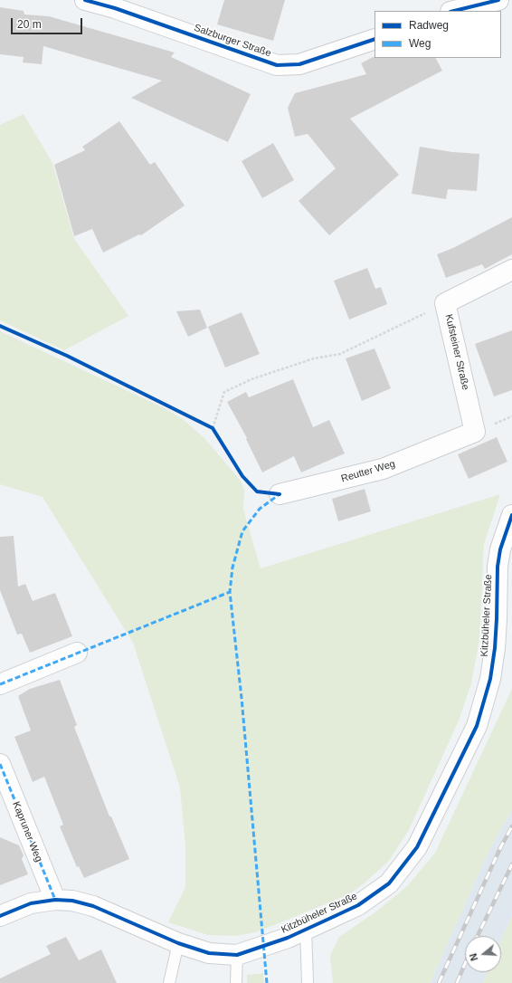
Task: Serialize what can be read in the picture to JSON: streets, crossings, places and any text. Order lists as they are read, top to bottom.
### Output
{
  "streets": {
    "street": [
      "Salzburger Straße",
      "Kufsteiner Straße",
      "Reutter Weg",
      "Kitzbüheler Straße",
      "Kapruner Weg"
    ]
  },
  "crossings": [
    ["Kufsteiner Straße", "Reutter Weg"],
    ["Kitzbüheler Straße", "Kapruner Weg"]
  ],
  "legend": ["Radweg", "Weg"],
  "scale_bar": "20 m",
  "north": "left"
}
